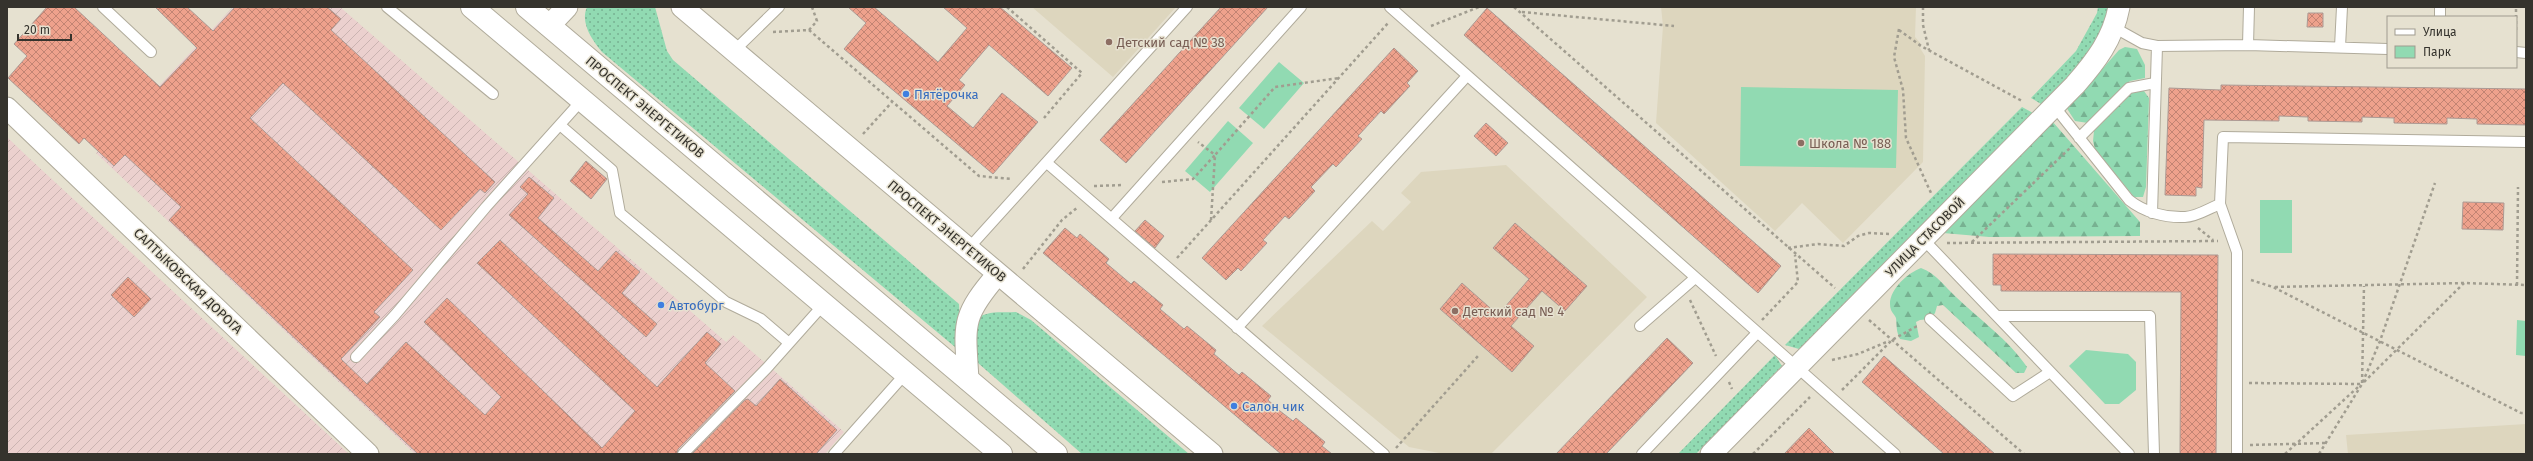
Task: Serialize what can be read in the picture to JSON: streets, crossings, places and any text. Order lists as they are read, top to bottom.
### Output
{
  "streets": {
    "main road": ["ПРОСПЕКТ ЭНЕРГЕТИКОВ"],
    "street": ["УЛИЦА СТАСОВОЙ", "САЛТЫКОВСКАЯ ДОРОГА"]
  },
  "places": [
    "Детский сад № 38",
    "Пятёрочка",
    "Школа № 188",
    "Автобург",
    "Детский сад № 4",
    "Салон чик"
  ],
  "legend": ["Улица", "Парк"],
  "scale_bar": "20 m"
}
